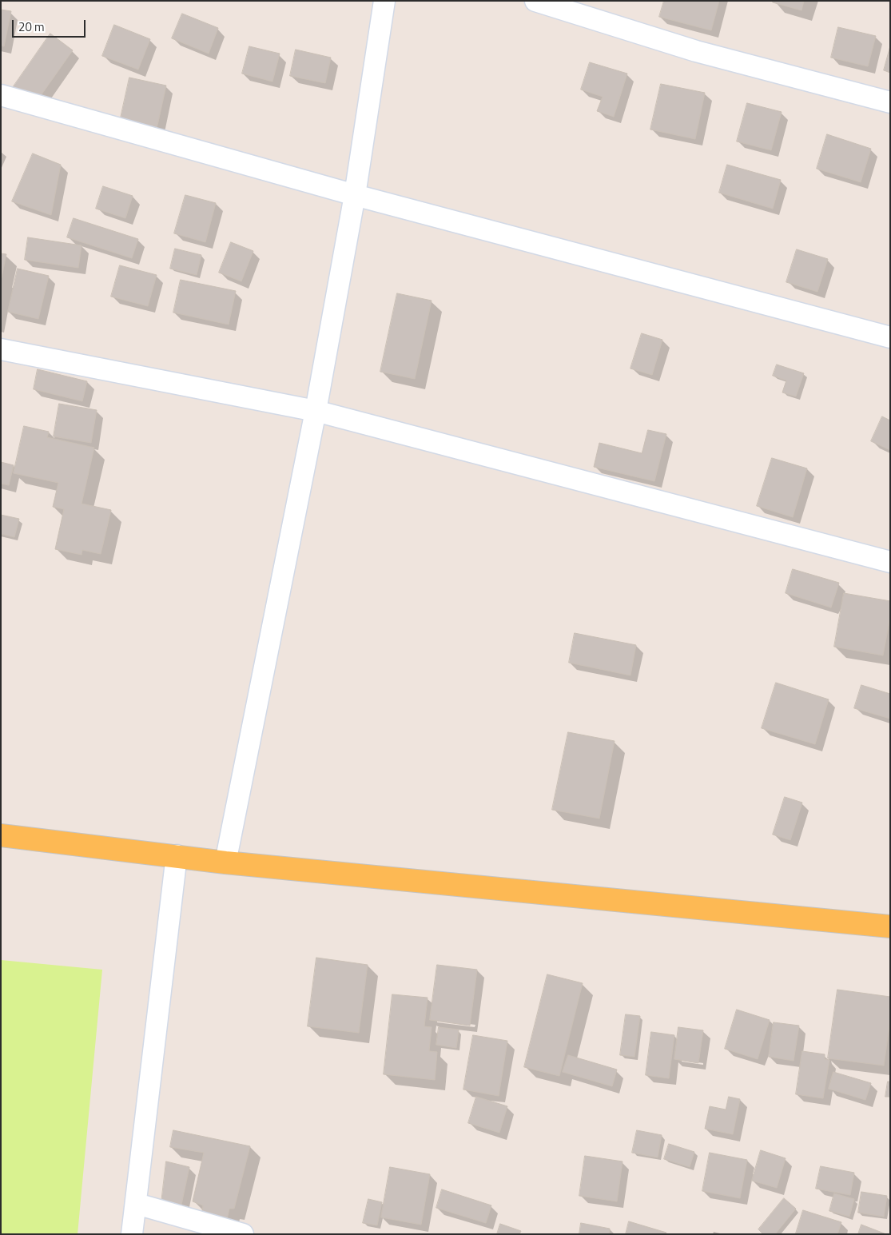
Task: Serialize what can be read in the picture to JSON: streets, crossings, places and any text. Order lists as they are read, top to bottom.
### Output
{
  "scale_bar": "20 m"
}
